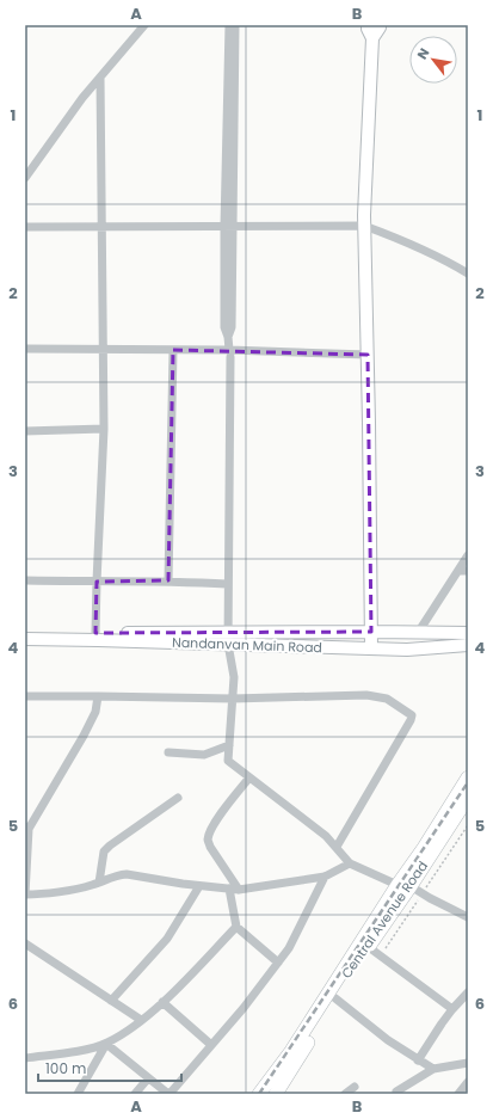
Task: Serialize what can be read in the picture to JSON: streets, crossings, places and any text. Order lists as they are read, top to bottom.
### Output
{
  "streets": {
    "main road": ["Nandanvan Main Road", "Central Avenue Road"]
  },
  "scale_bar": "100 m",
  "north": "top left",
  "grid": {
    "columns": ["A", "B"],
    "rows": [
      "1",
      "2",
      "3",
      "4",
      "5",
      "6"
    ]
  }
}
